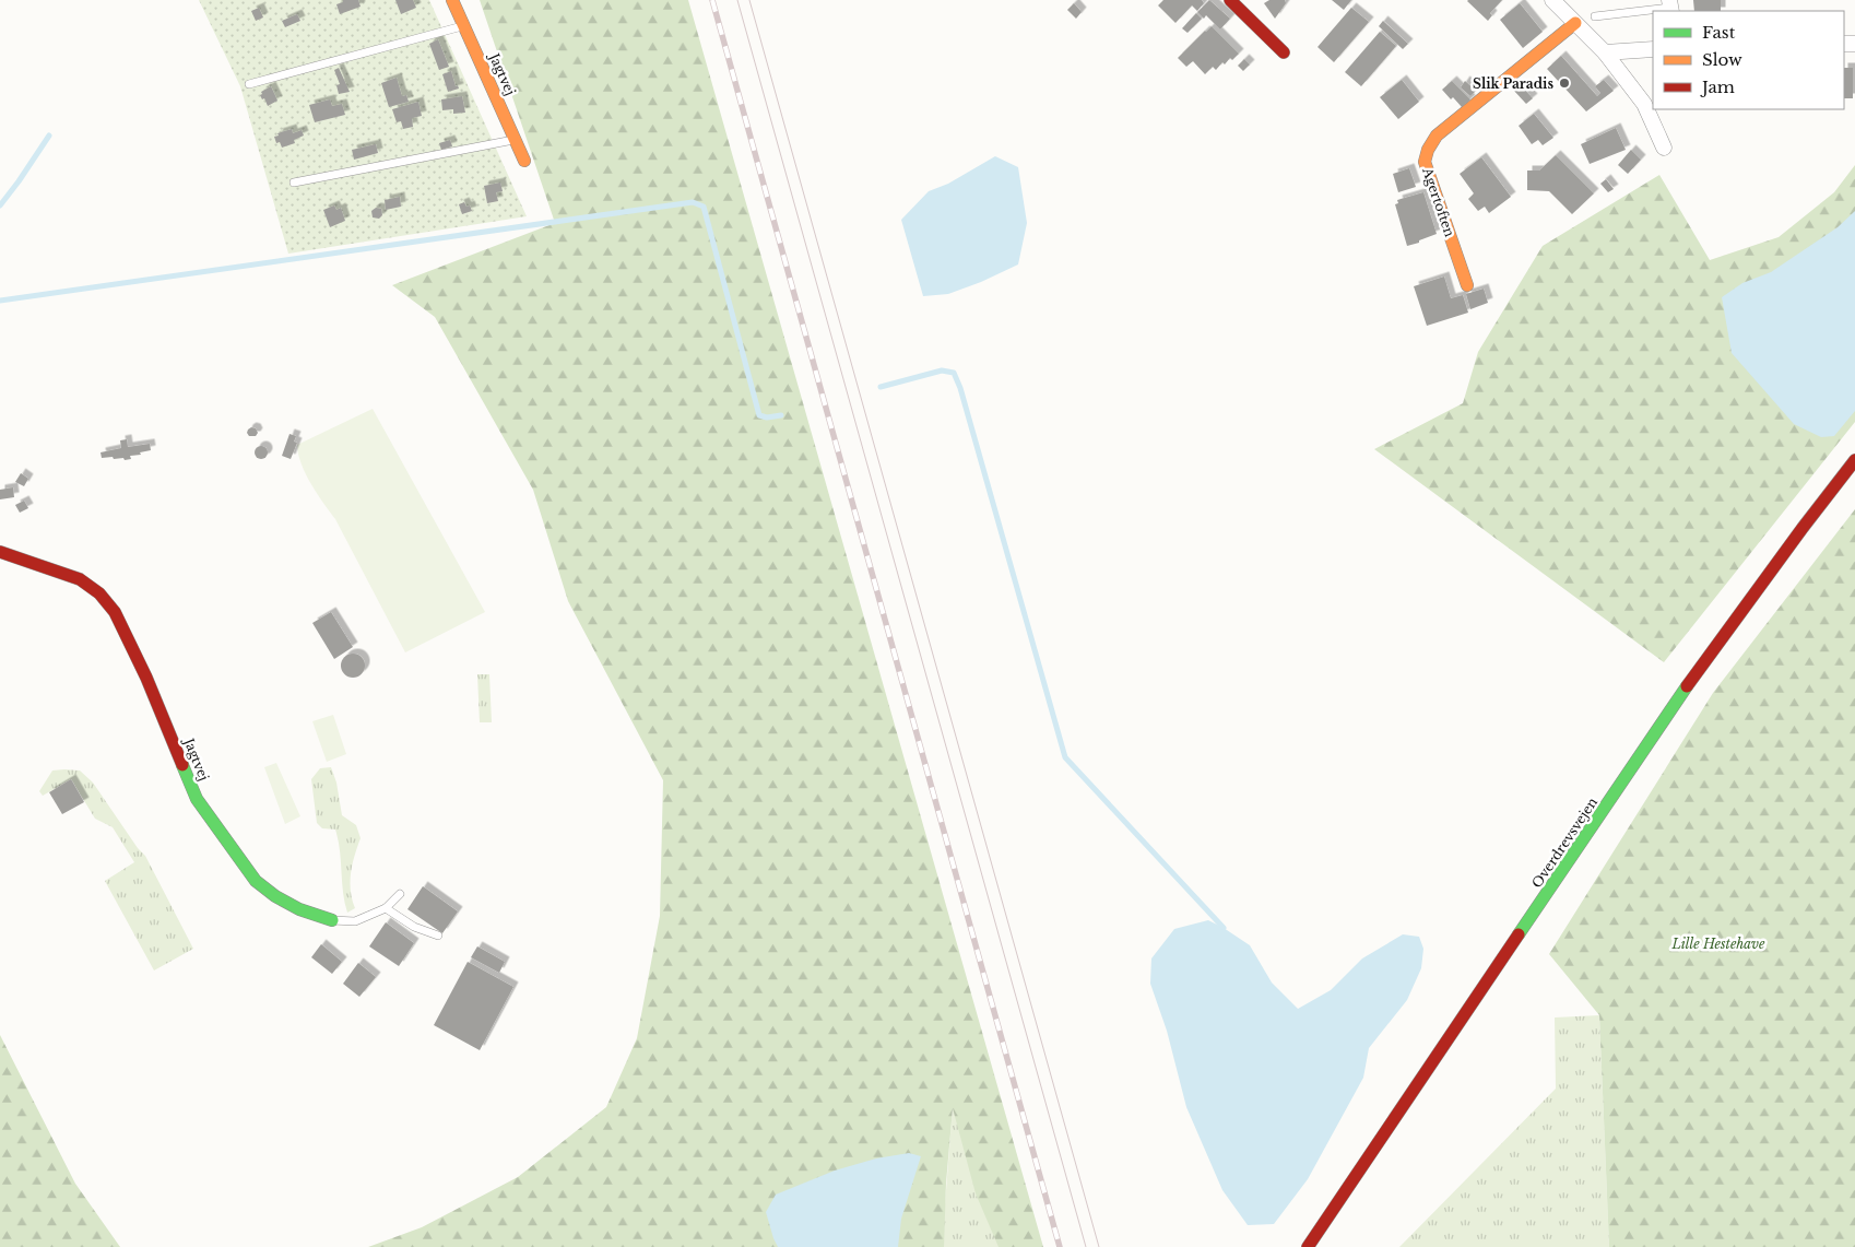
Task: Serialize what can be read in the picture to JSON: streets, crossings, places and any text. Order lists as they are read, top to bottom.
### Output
{
  "streets": {
    "street": ["Jagtvej", "Agertoften", "Overdrevsvejen"]
  },
  "parks": ["Lille Hestehave"],
  "places": ["Slik Paradis"],
  "legend": ["Fast", "Slow", "Jam"]
}
